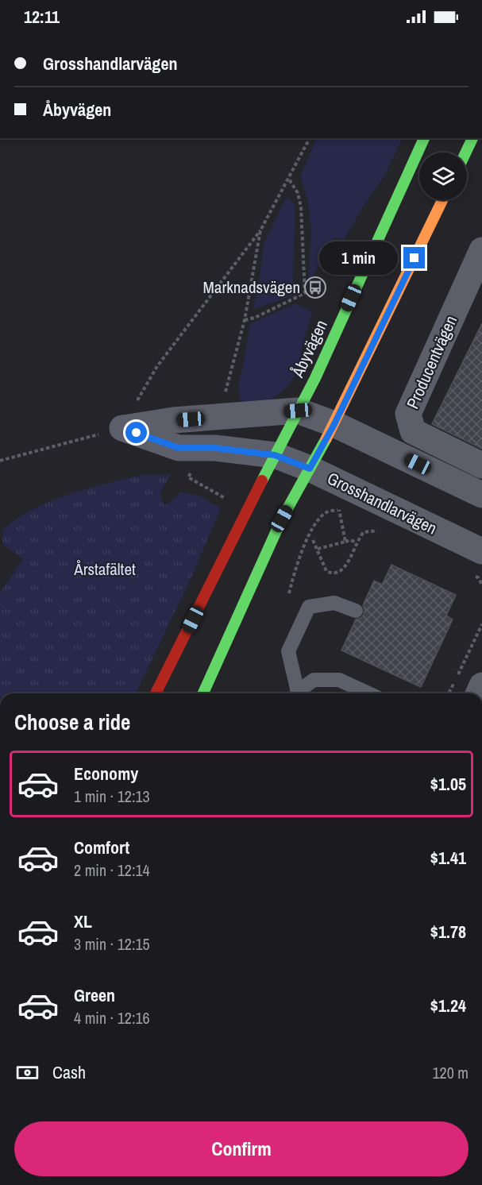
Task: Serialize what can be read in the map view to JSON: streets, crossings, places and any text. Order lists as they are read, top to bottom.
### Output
{
  "streets": {
    "main road": ["Åbyvägen"],
    "street": ["Producentvägen", "Grosshandlarvägen"]
  },
  "crossings": [
    ["Åbyvägen", "Grosshandlarvägen"]
  ],
  "parks": ["Årstafältet"],
  "places": {
    "bus stop": ["Marknadsvägen"]
  },
  "page": {
    "status": "12:11",
    "banner": ["Grosshandlarvägen", "Åbyvägen"],
    "bubble": "1 min",
    "heading": "Choose a ride",
    "list": [
      {
        "name": "Economy",
        "note": "1 min · 12:13",
        "value": "$1.05"
      },
      {
        "name": "Comfort",
        "note": "2 min · 12:14",
        "value": "$1.41"
      },
      {
        "name": "XL",
        "note": "3 min · 12:15",
        "value": "$1.78"
      },
      {
        "name": "Green",
        "note": "4 min · 12:16",
        "value": "$1.24"
      }
    ],
    "pay": ["Cash", "120 m"],
    "buttons": "Confirm"
  }
}
